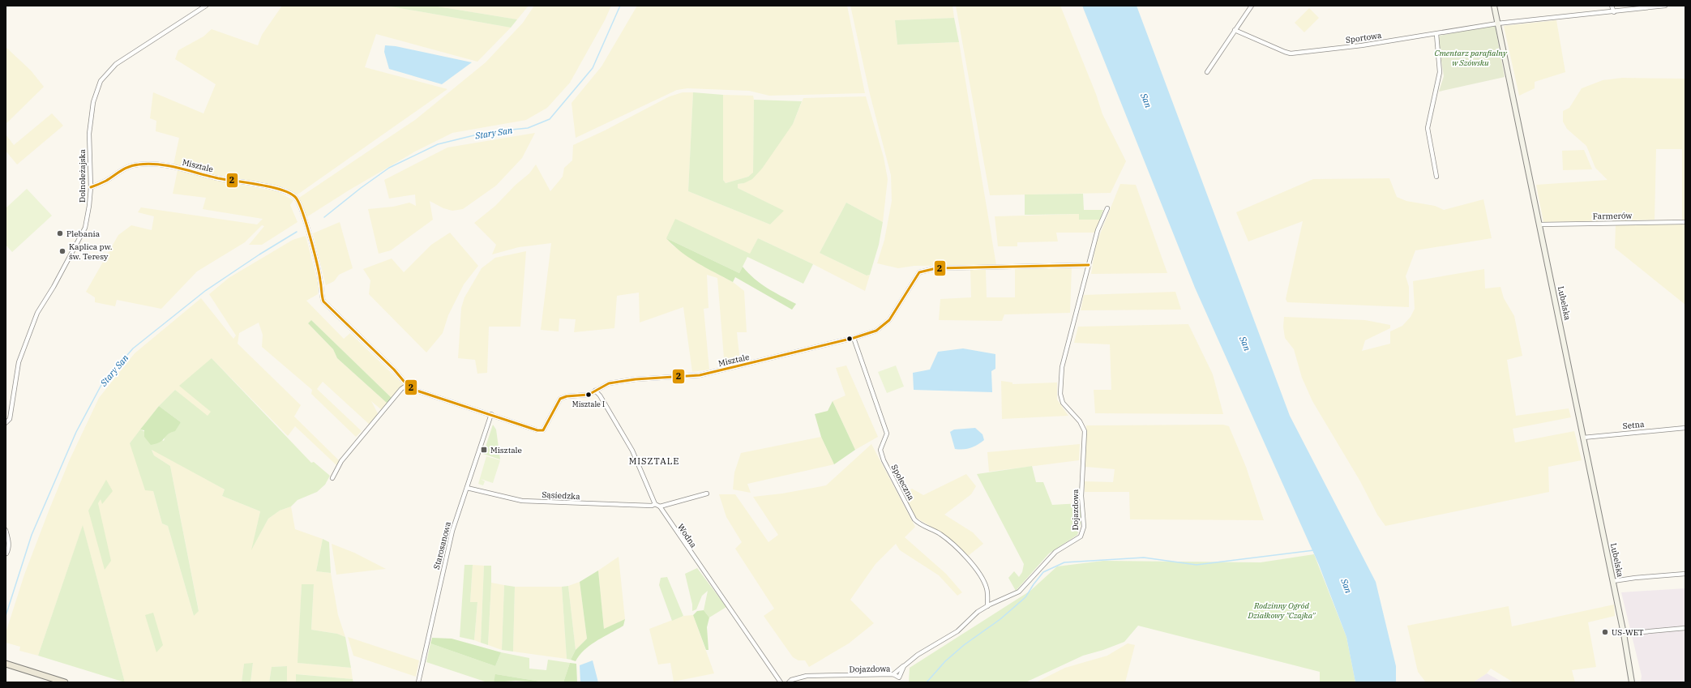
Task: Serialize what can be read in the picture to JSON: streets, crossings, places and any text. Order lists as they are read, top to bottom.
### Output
{
  "streets": {
    "main road": ["Lubelska"],
    "street": [
      "Sportowa",
      "Misztale",
      "Dolnoleżajska",
      "Farmerów",
      "Setna",
      "Społeczna",
      "Sąsiedzka",
      "Dojazdowa",
      "Wodna",
      "Starosanowa"
    ]
  },
  "crossings": [
    ["Sportowa", "Lubelska"],
    ["Misztale", "Dolnoleżajska"],
    ["Misztale", "Społeczna"],
    ["Misztale", "Dojazdowa"],
    ["Misztale", "Starosanowa"],
    ["Farmerów", "Lubelska"],
    ["Lubelska", "Setna"],
    ["Społeczna", "Dojazdowa"],
    ["Sąsiedzka", "Wodna"],
    ["Sąsiedzka", "Starosanowa"]
  ],
  "districts": ["MISZTALE"],
  "water": ["San", "Stary San"],
  "parks": ["Cmentarz parafialny w Szówsku", "Rodzinny Ogród Działkowy \"Czajka\""],
  "places": {
    "other": [
      "Plebania",
      "Kaplica pw. św. Teresy",
      "Misztale I",
      "US-WET"
    ],
    "transit": ["Misztale"]
  },
  "lines": ["transit line 2"]
}
